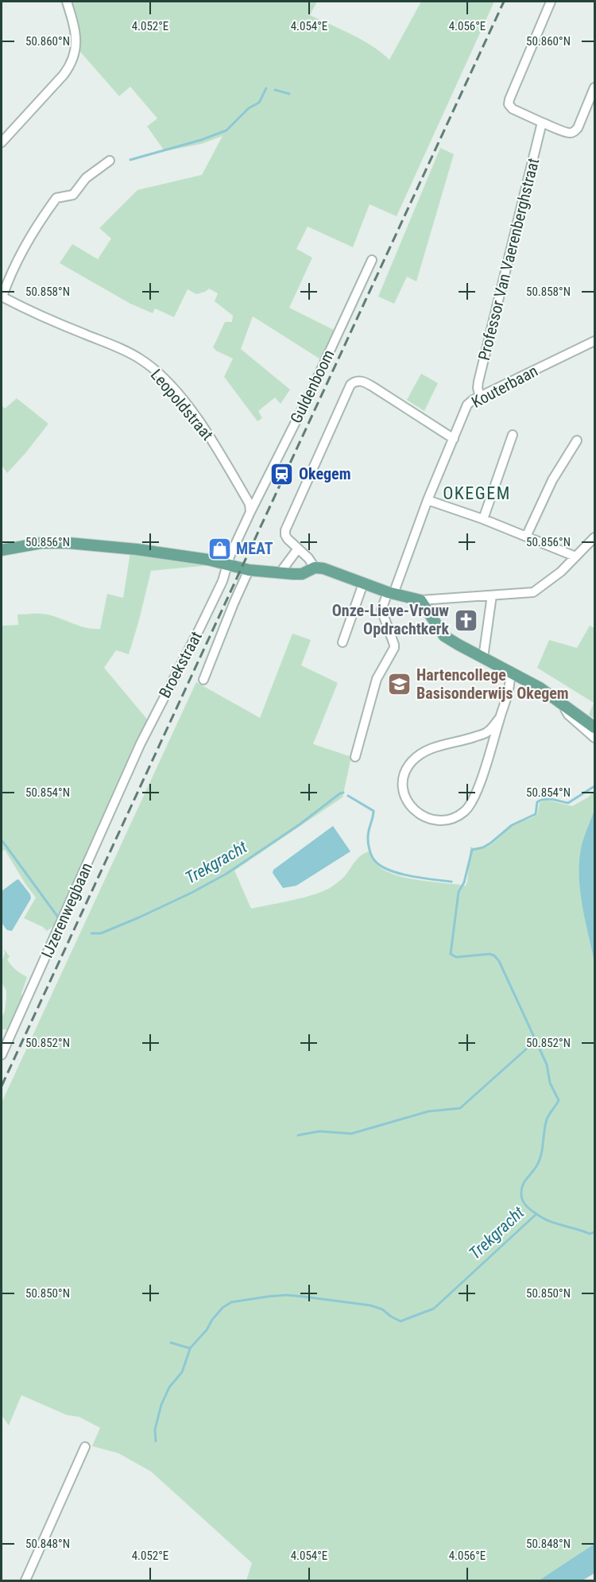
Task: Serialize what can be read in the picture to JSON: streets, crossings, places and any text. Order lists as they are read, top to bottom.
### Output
{
  "streets": {
    "street": [
      "Professor Van Vaerenberghstraat",
      "Guldenboom",
      "Kouterbaan",
      "Leopoldstraat",
      "Broekstraat",
      "IJzerenwegbaan"
    ]
  },
  "crossings": [
    ["Professor Van Vaerenberghstraat", "Kouterbaan"],
    ["Guldenboom", "Leopoldstraat"],
    ["Broekstraat", "IJzerenwegbaan"]
  ],
  "districts": ["OKEGEM"],
  "water": ["Trekgracht"],
  "places": {
    "station": ["Okegem"],
    "shop": ["MEAT"],
    "church": ["Onze-Lieve-Vrouw Opdrachtkerk"],
    "school or university": ["Hartencollege Basisonderwijs Okegem"]
  },
  "coordinates": [
    "4.052°E",
    "4.054°E",
    "4.056°E",
    "50.860°N",
    "50.858°N",
    "50.856°N",
    "50.854°N",
    "50.852°N",
    "50.850°N",
    "50.848°N"
  ]
}
